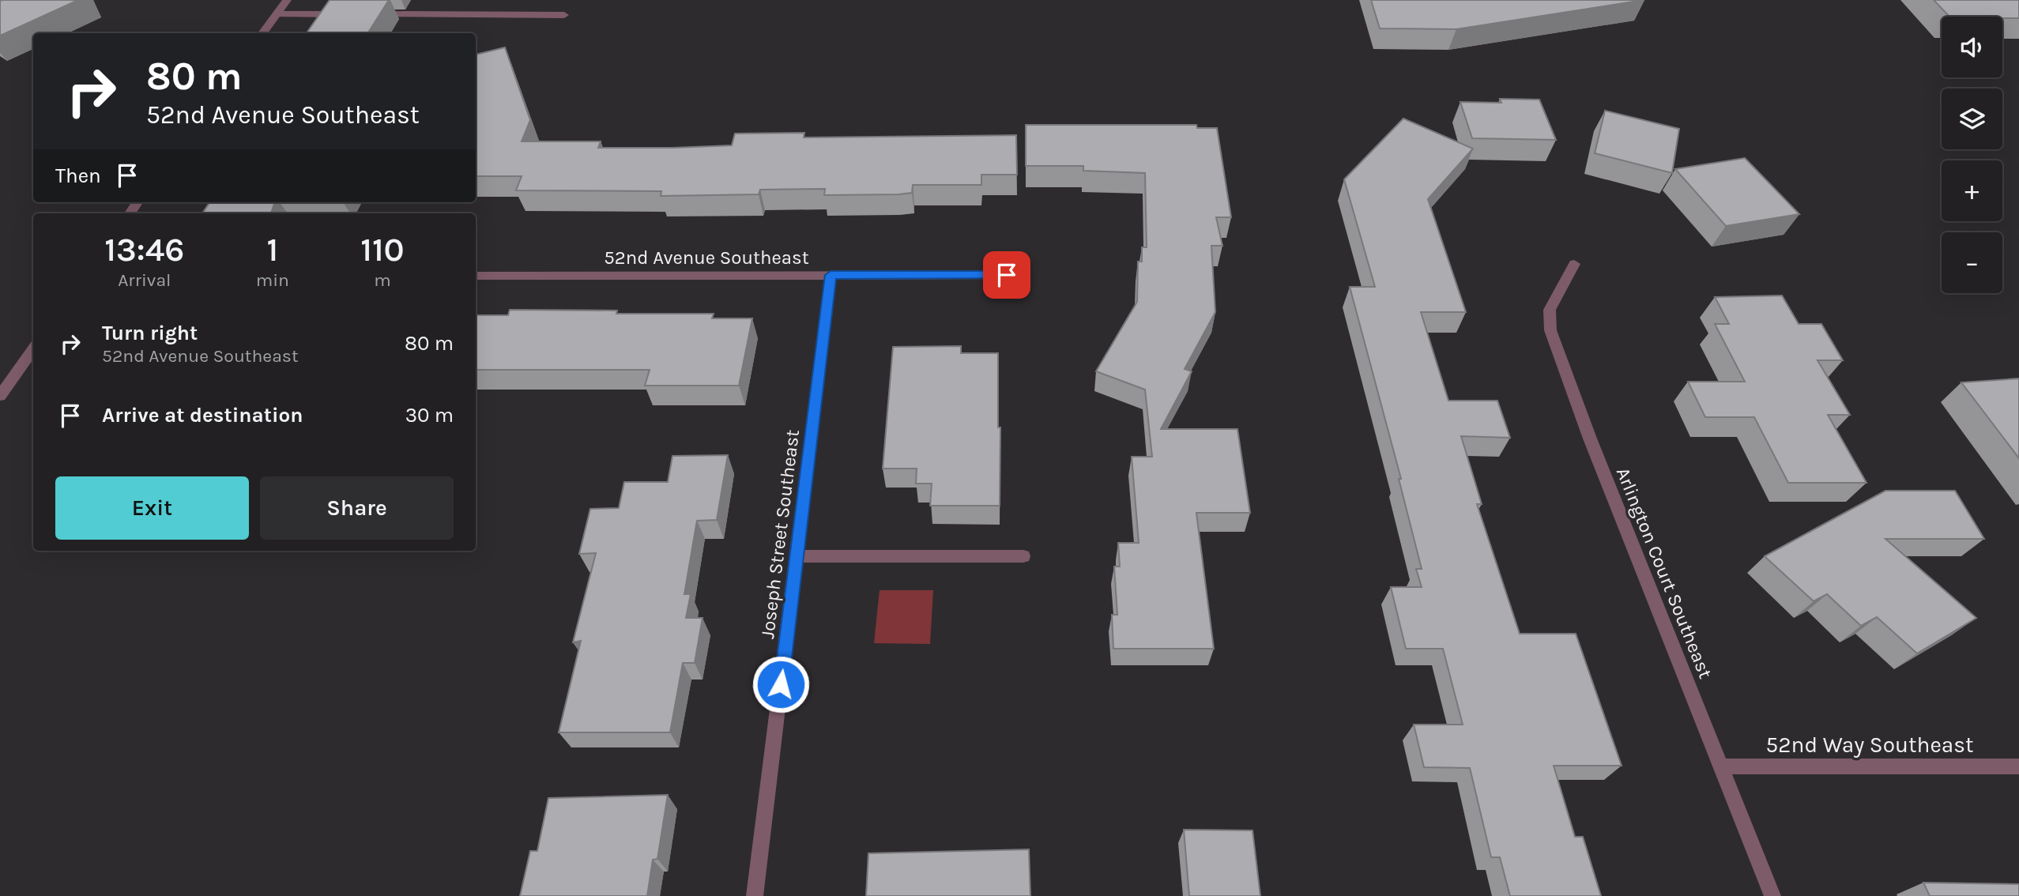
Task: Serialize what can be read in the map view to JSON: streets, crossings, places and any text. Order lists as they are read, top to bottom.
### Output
{
  "streets": {
    "street": [
      "52nd Avenue Southeast",
      "Joseph Street Southeast",
      "Arlington Court Southeast",
      "52nd Way Southeast"
    ]
  },
  "crossings": [
    ["52nd Avenue Southeast", "Joseph Street Southeast"],
    ["Arlington Court Southeast", "52nd Way Southeast"]
  ],
  "page": {
    "map_buttons": ["+", "−"],
    "turn": ["80 m", "52nd Avenue Southeast"],
    "then": "Then",
    "eta": [
      "13:46",
      "Arrival",
      "1",
      "min",
      "110",
      "m"
    ],
    "list": [
      {
        "name": "Turn right",
        "note": "52nd Avenue Southeast",
        "value": "80 m"
      },
      {
        "name": "Arrive at destination",
        "value": "30 m"
      }
    ],
    "buttons": ["Exit", "Share"]
  }
}
